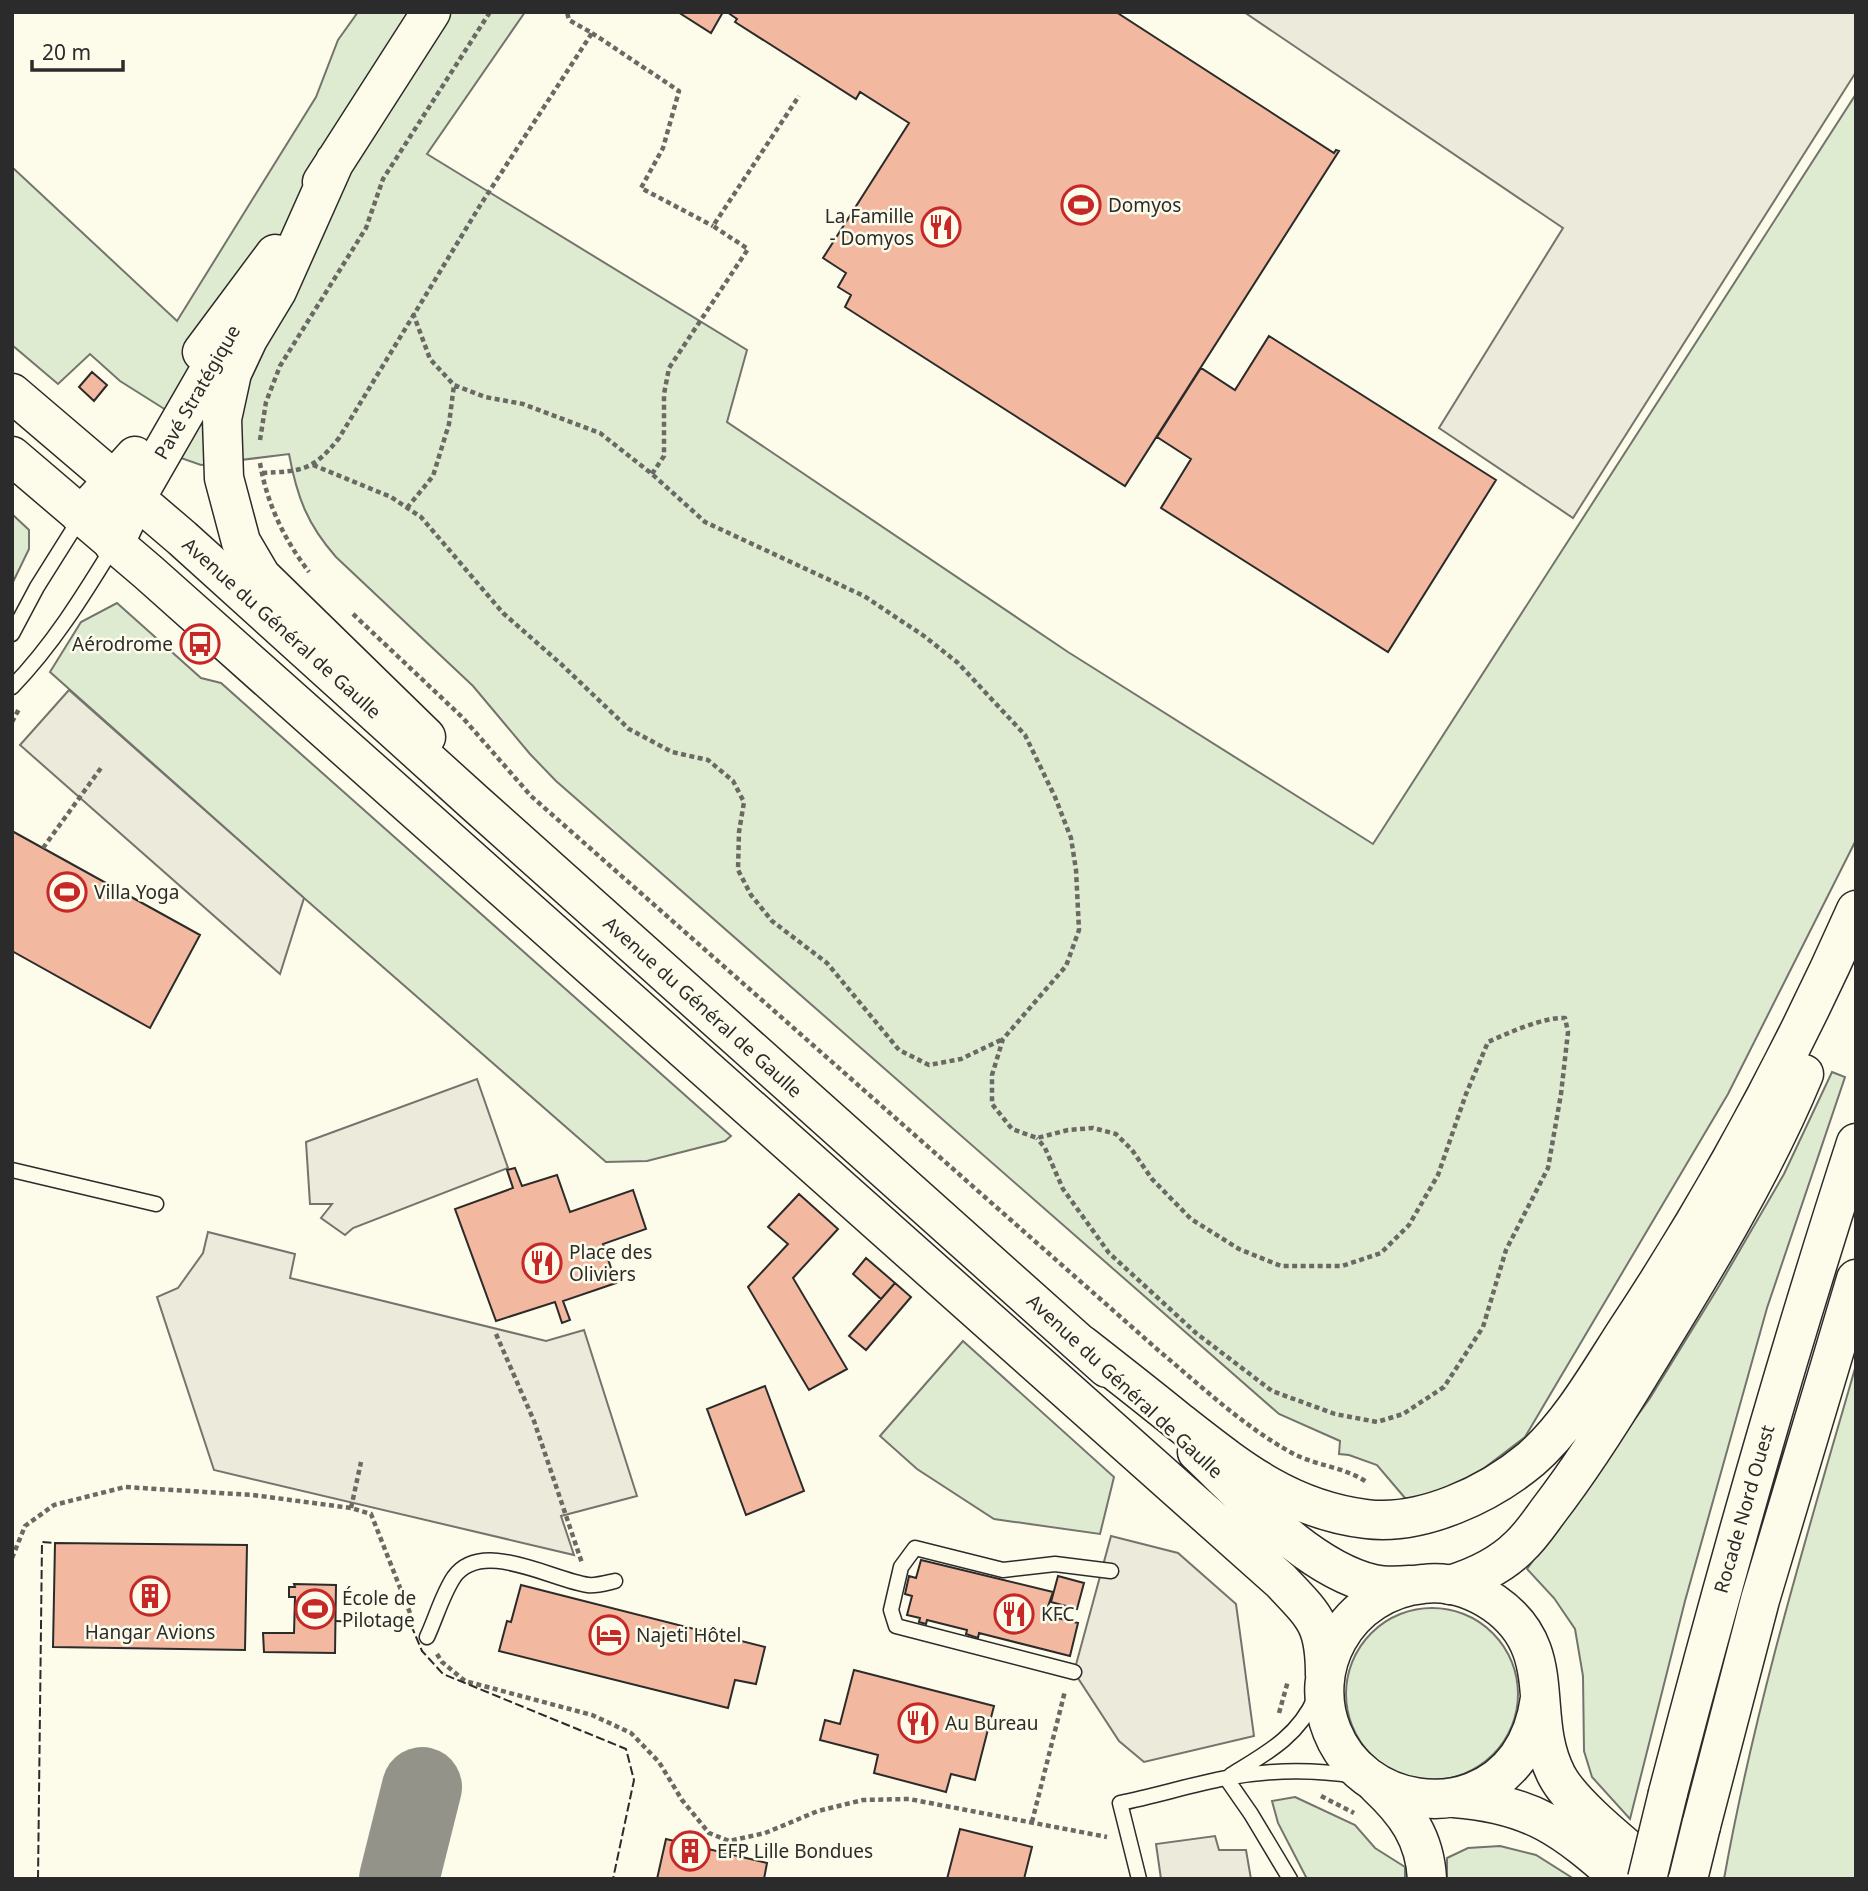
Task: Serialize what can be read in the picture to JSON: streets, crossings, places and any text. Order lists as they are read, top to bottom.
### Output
{
  "streets": {
    "main road": ["Pavé Stratégique", "Avenue du Général de Gaulle", "Rocade Nord Ouest"]
  },
  "crossings": [
    ["Pavé Stratégique", "Avenue du Général de Gaulle"]
  ],
  "places": {
    "sports": ["Domyos", "Villa Yoga", "École de Pilotage"],
    "restaurant": [
      "La Famille - Domyos",
      "Place des Oliviers",
      "KFC",
      "Au Bureau"
    ],
    "bus stop": ["Aérodrome"],
    "building": ["Hangar Avions", "EFP Lille Bondues"],
    "hotel": ["Najeti Hôtel"]
  },
  "scale_bar": "20 m"
}
